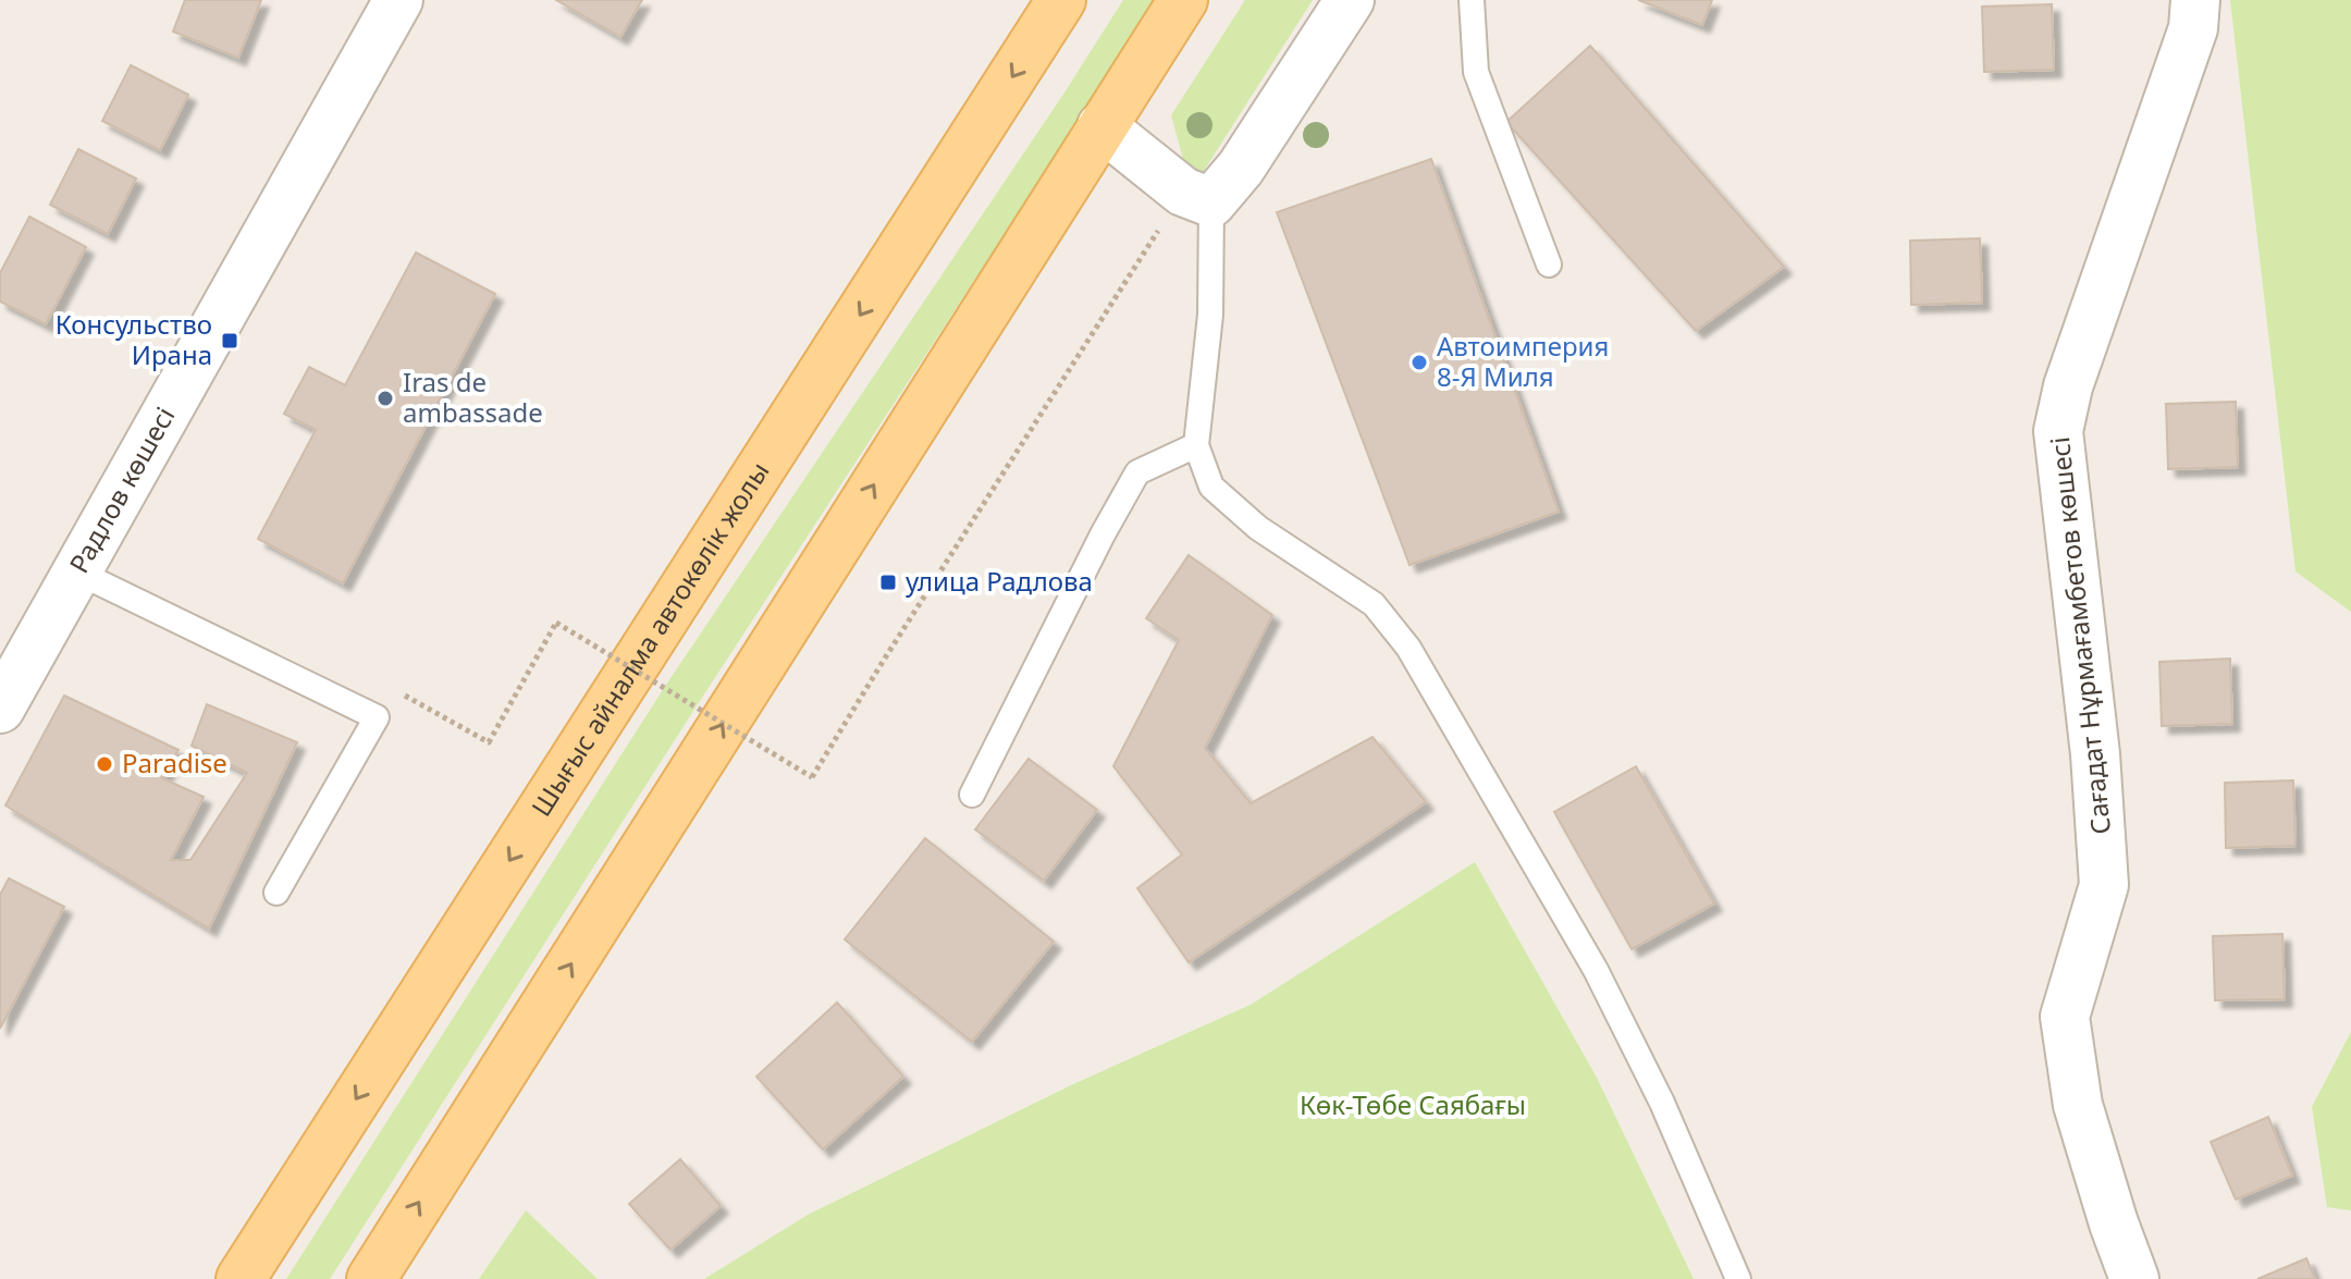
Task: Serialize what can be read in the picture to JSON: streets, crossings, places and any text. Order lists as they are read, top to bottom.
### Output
{
  "streets": {
    "main road": ["Шығыс айналма автокөлік жолы"],
    "street": ["Радлов көшесі", "Сағадат Нұрмағамбетов көшесі"]
  },
  "parks": ["Көк-Төбе Саябағы"],
  "places": {
    "transit": ["Консульство Ирана", "улица Радлова"],
    "other": ["Автоимперия 8-Я Миля", "Iras de ambassade", "Paradise"]
  }
}
